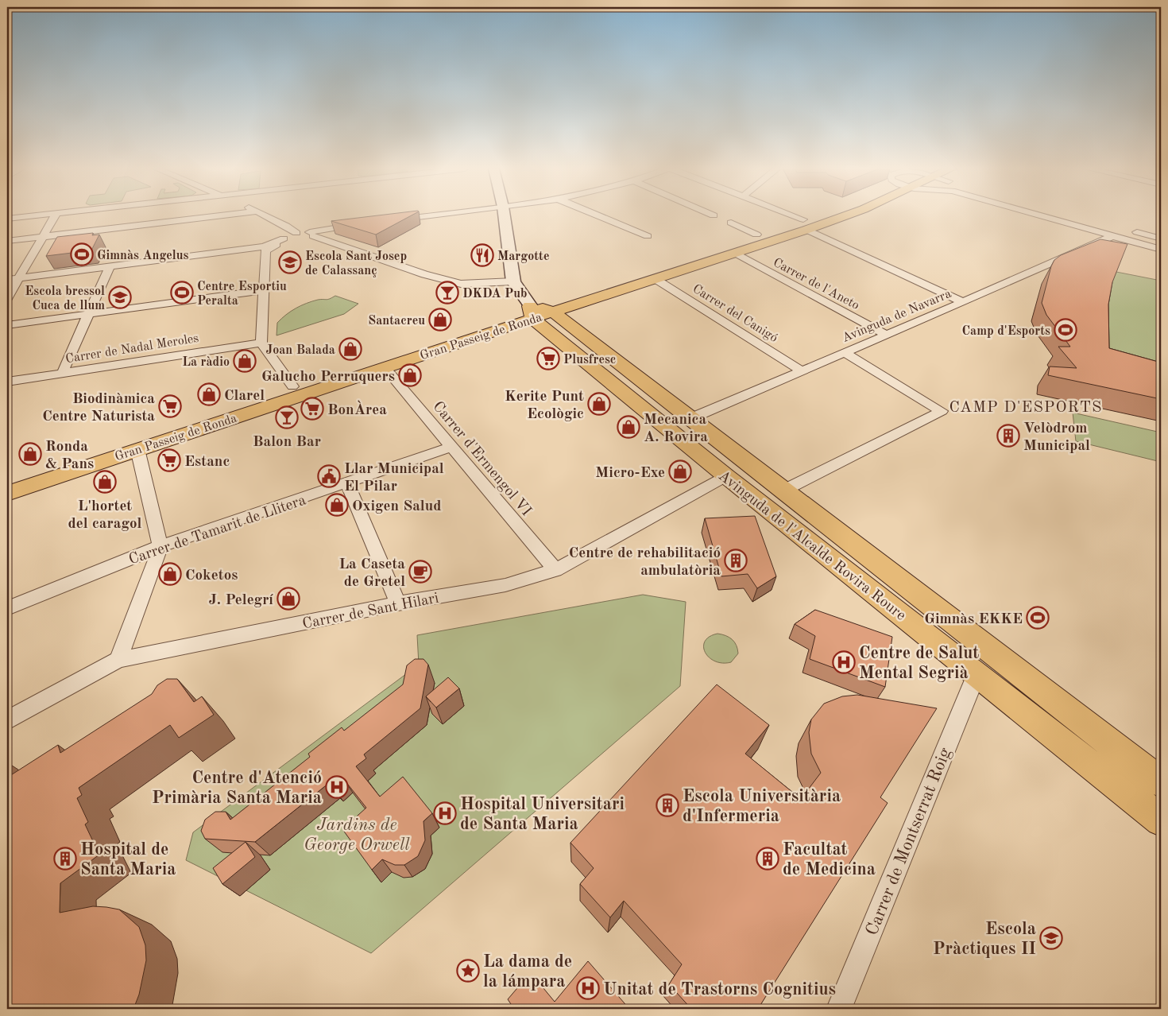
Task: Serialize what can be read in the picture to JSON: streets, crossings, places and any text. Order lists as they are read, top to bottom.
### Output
{
  "streets": {
    "main road": ["Gran Passeig de Ronda", "Avinguda de l'Alcalde Rovira Roure"],
    "street": [
      "Carrer de l'Aneto",
      "Carrer del Canigó",
      "Avinguda de Navarra",
      "Carrer de Nadal Meroles",
      "Carrer d'Ermengol VI",
      "Carrer de Tamarit de Llitera",
      "Carrer de Sant Hilari",
      "Carrer de Montserrat Roig"
    ]
  },
  "crossings": [
    ["Carrer de l'Aneto", "Avinguda de Navarra"],
    ["Carrer de l'Aneto", "Gran Passeig de Ronda"],
    ["Carrer del Canigó", "Avinguda de Navarra"],
    ["Carrer del Canigó", "Gran Passeig de Ronda"],
    ["Avinguda de Navarra", "Avinguda de l'Alcalde Rovira Roure"],
    ["Gran Passeig de Ronda", "Carrer d'Ermengol VI"],
    ["Gran Passeig de Ronda", "Avinguda de l'Alcalde Rovira Roure"],
    ["Carrer d'Ermengol VI", "Carrer de Tamarit de Llitera"],
    ["Carrer d'Ermengol VI", "Carrer de Sant Hilari"],
    ["Avinguda de l'Alcalde Rovira Roure", "Carrer de Sant Hilari"],
    ["Avinguda de l'Alcalde Rovira Roure", "Carrer de Montserrat Roig"]
  ],
  "districts": ["CAMP D'ESPORTS"],
  "parks": ["Jardins de George Orwell"],
  "places": {
    "sports": [
      "Gimnàs Angelus",
      "Centre Esportiu Peralta",
      "Camp d'Esports",
      "Gimnàs EKKE"
    ],
    "restaurant": ["Margotte"],
    "school or university": ["Escola Sant Josep de Calassanç", "Escola bressol Cuca de llum", "Escola Pràctiques II"],
    "bar": ["DKDA Pub", "Balon Bar"],
    "shop": [
      "Santacreu",
      "Joan Balada",
      "La ràdio",
      "Galucho Perruquers",
      "Clarel",
      "Kerite Punt Ecològic",
      "Mecanica A. Rovira",
      "Ronda & Pans",
      "Micro-Exe",
      "L'hortet del caragol",
      "Oxigen Salud",
      "Coketos",
      "J. Pelegrí"
    ],
    "supermarket": [
      "Plusfresc",
      "Biodinàmica Centre Naturista",
      "BonÀrea",
      "Estanc"
    ],
    "building": [
      "Velòdrom Municipal",
      "Centre de rehabilitació ambulatòria",
      "Escola Universitària d'Infermeria",
      "Hospital de Santa Maria",
      "Facultat de Medicina"
    ],
    "public building": ["Llar Municipal El Pilar"],
    "cafe": ["La Caseta de Gretel"],
    "hospital": [
      "Centre de Salut Mental Segrià",
      "Centre d'Atenció Primària Santa Maria",
      "Hospital Universitari de Santa Maria",
      "Unitat de Trastorns Cognitius"
    ],
    "place": ["La dama de la lámpara"]
  }
}
